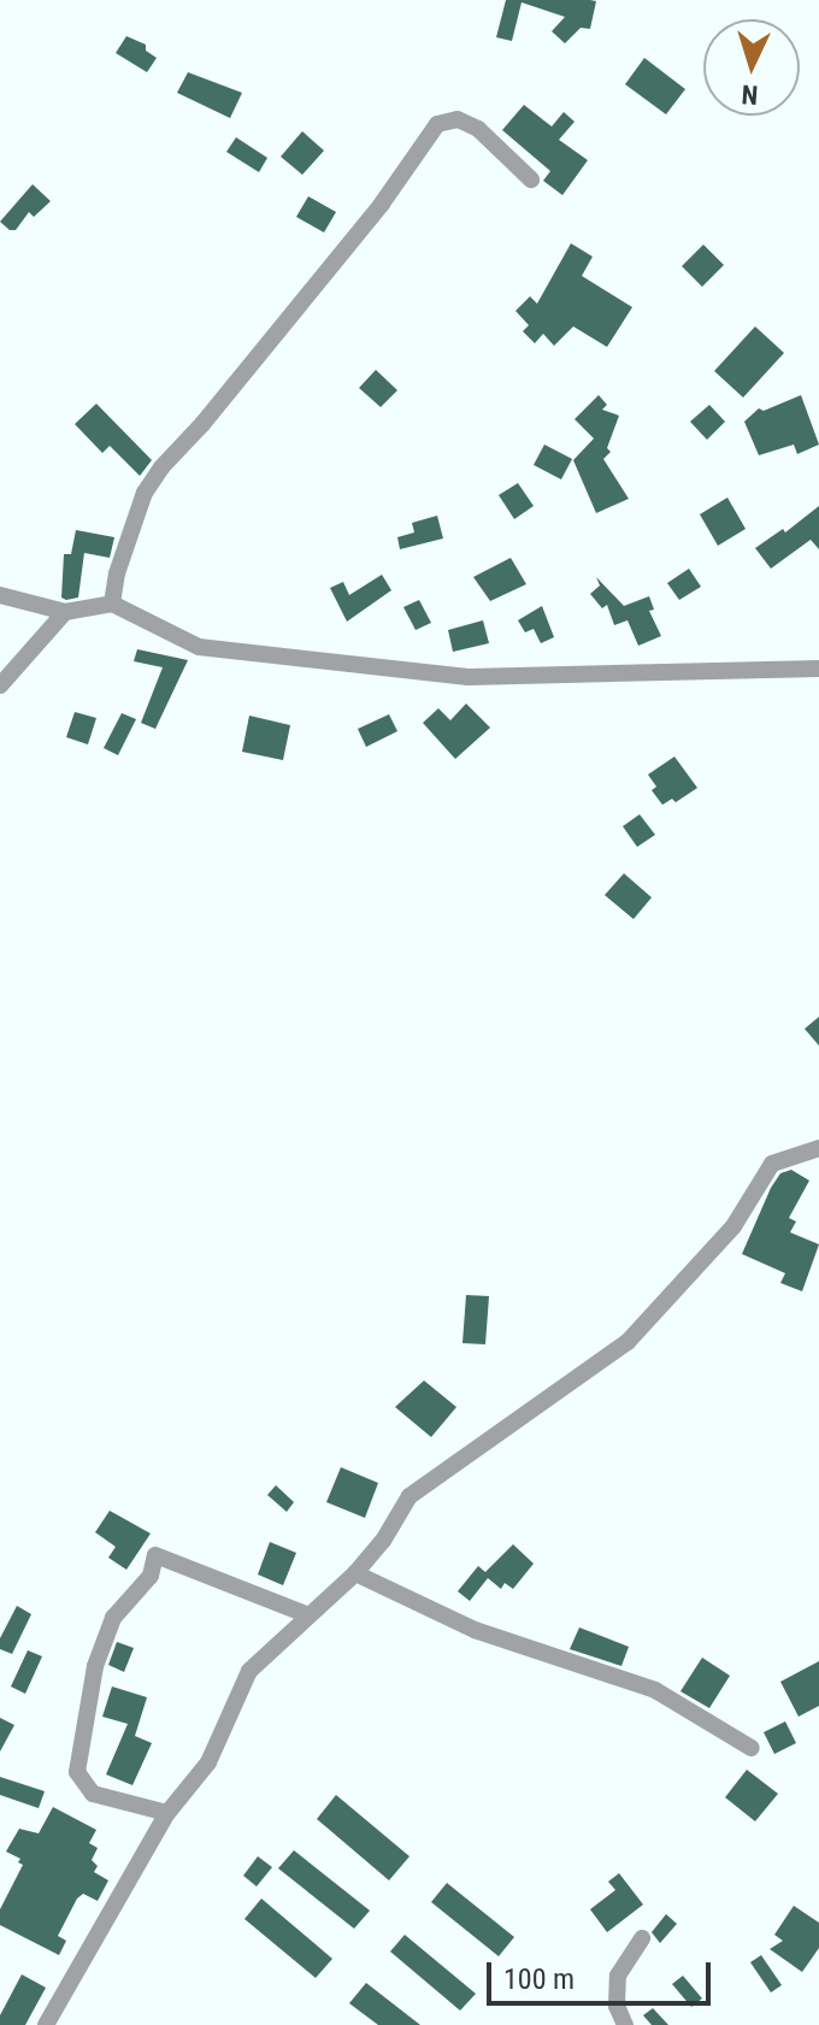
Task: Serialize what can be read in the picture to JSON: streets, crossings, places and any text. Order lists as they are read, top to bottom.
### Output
{
  "scale_bar": "100 m",
  "north": "bottom"
}
